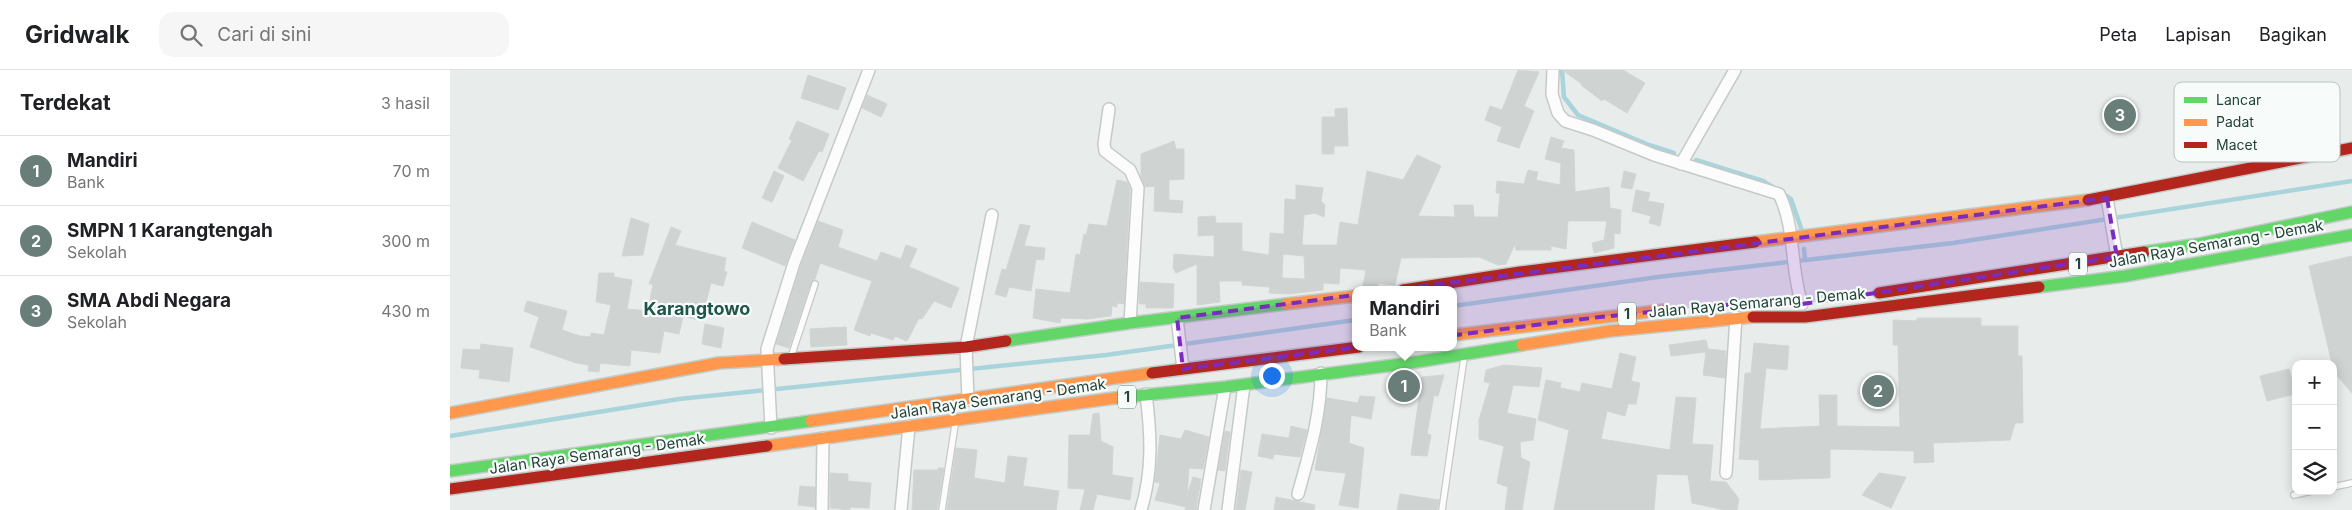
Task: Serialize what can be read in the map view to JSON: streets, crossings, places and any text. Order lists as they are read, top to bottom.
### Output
{
  "streets": {
    "main road": ["Jalan Raya Semarang - Demak", "1"]
  },
  "districts": ["Karangtowo"],
  "legend": ["Lancar", "Padat", "Macet"],
  "page": {
    "header": "Gridwalk",
    "search": "Cari di sini",
    "nav": ["Peta", "Lapisan", "Bagikan"],
    "heading": ["Terdekat", "3 hasil"],
    "pins": ["3", "1", "2"],
    "list": [
      {
        "mark": "1",
        "name": "Mandiri",
        "note": "Bank",
        "value": "70 m"
      },
      {
        "mark": "2",
        "name": "SMPN 1 Karangtengah",
        "note": "Sekolah",
        "value": "300 m"
      },
      {
        "mark": "3",
        "name": "SMA Abdi Negara",
        "note": "Sekolah",
        "value": "430 m"
      }
    ],
    "popup": ["Mandiri", "Bank"],
    "map_buttons": ["+", "−"]
  }
}
